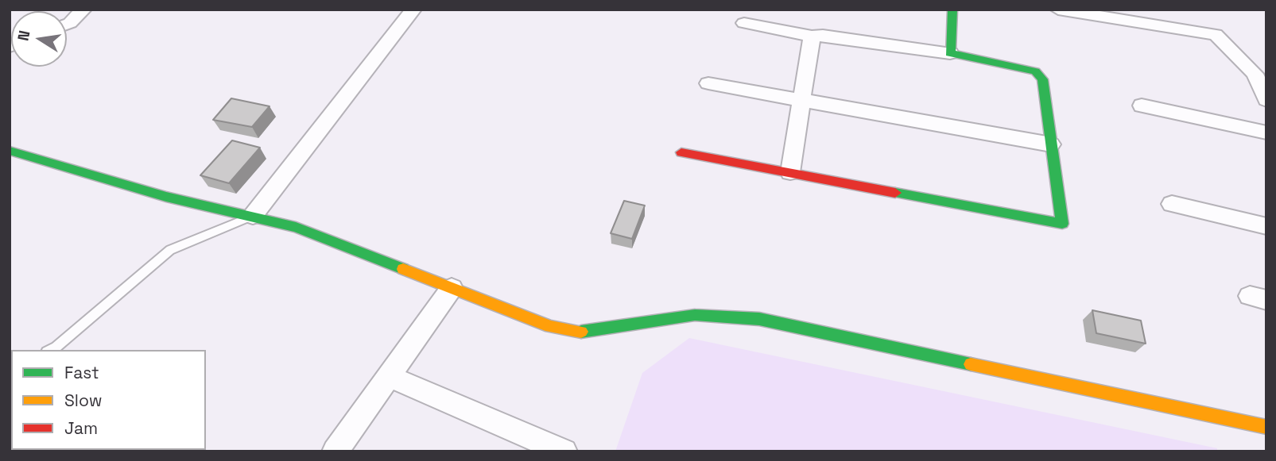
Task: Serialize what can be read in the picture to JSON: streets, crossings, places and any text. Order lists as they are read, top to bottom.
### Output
{
  "legend": ["Fast", "Slow", "Jam"],
  "north": "left"
}
